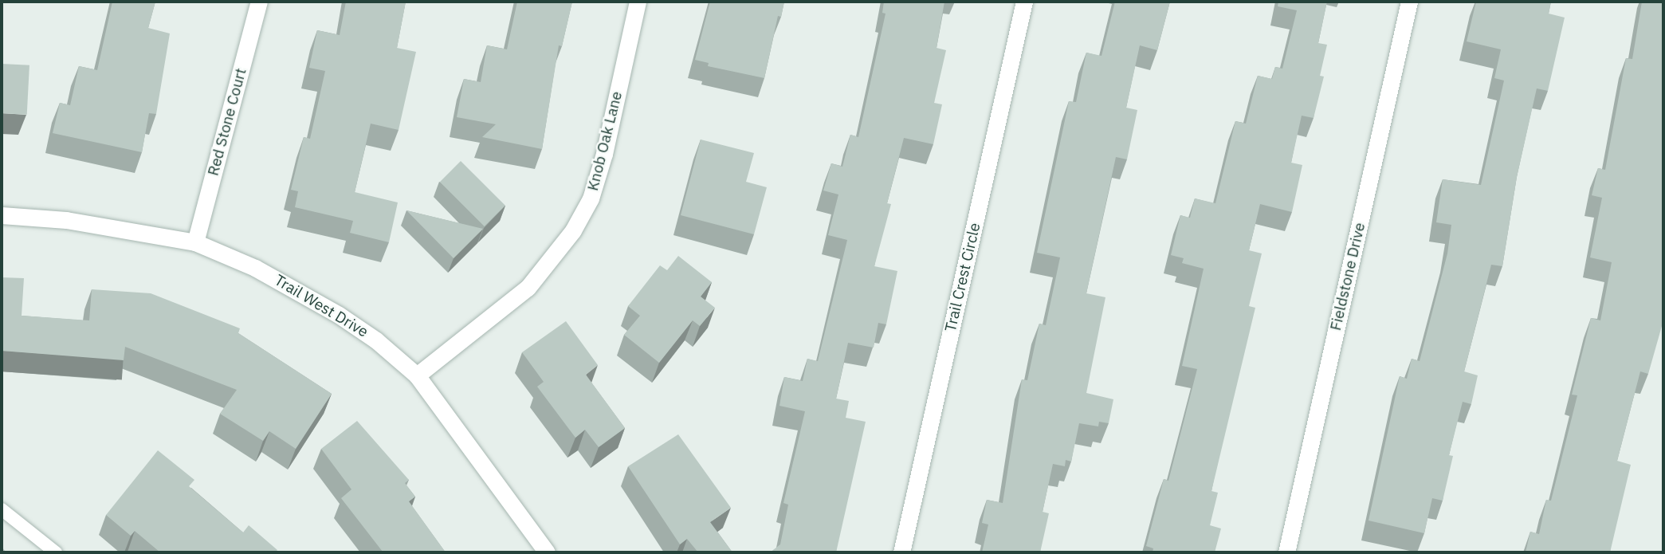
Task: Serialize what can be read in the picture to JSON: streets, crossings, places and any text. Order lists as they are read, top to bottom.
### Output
{
  "streets": {
    "street": [
      "Red Stone Court",
      "Knob Oak Lane",
      "Fieldstone Drive",
      "Trail Crest Circle",
      "Trail West Drive"
    ]
  },
  "crossings": [
    ["Red Stone Court", "Trail West Drive"],
    ["Knob Oak Lane", "Trail West Drive"]
  ]
}
